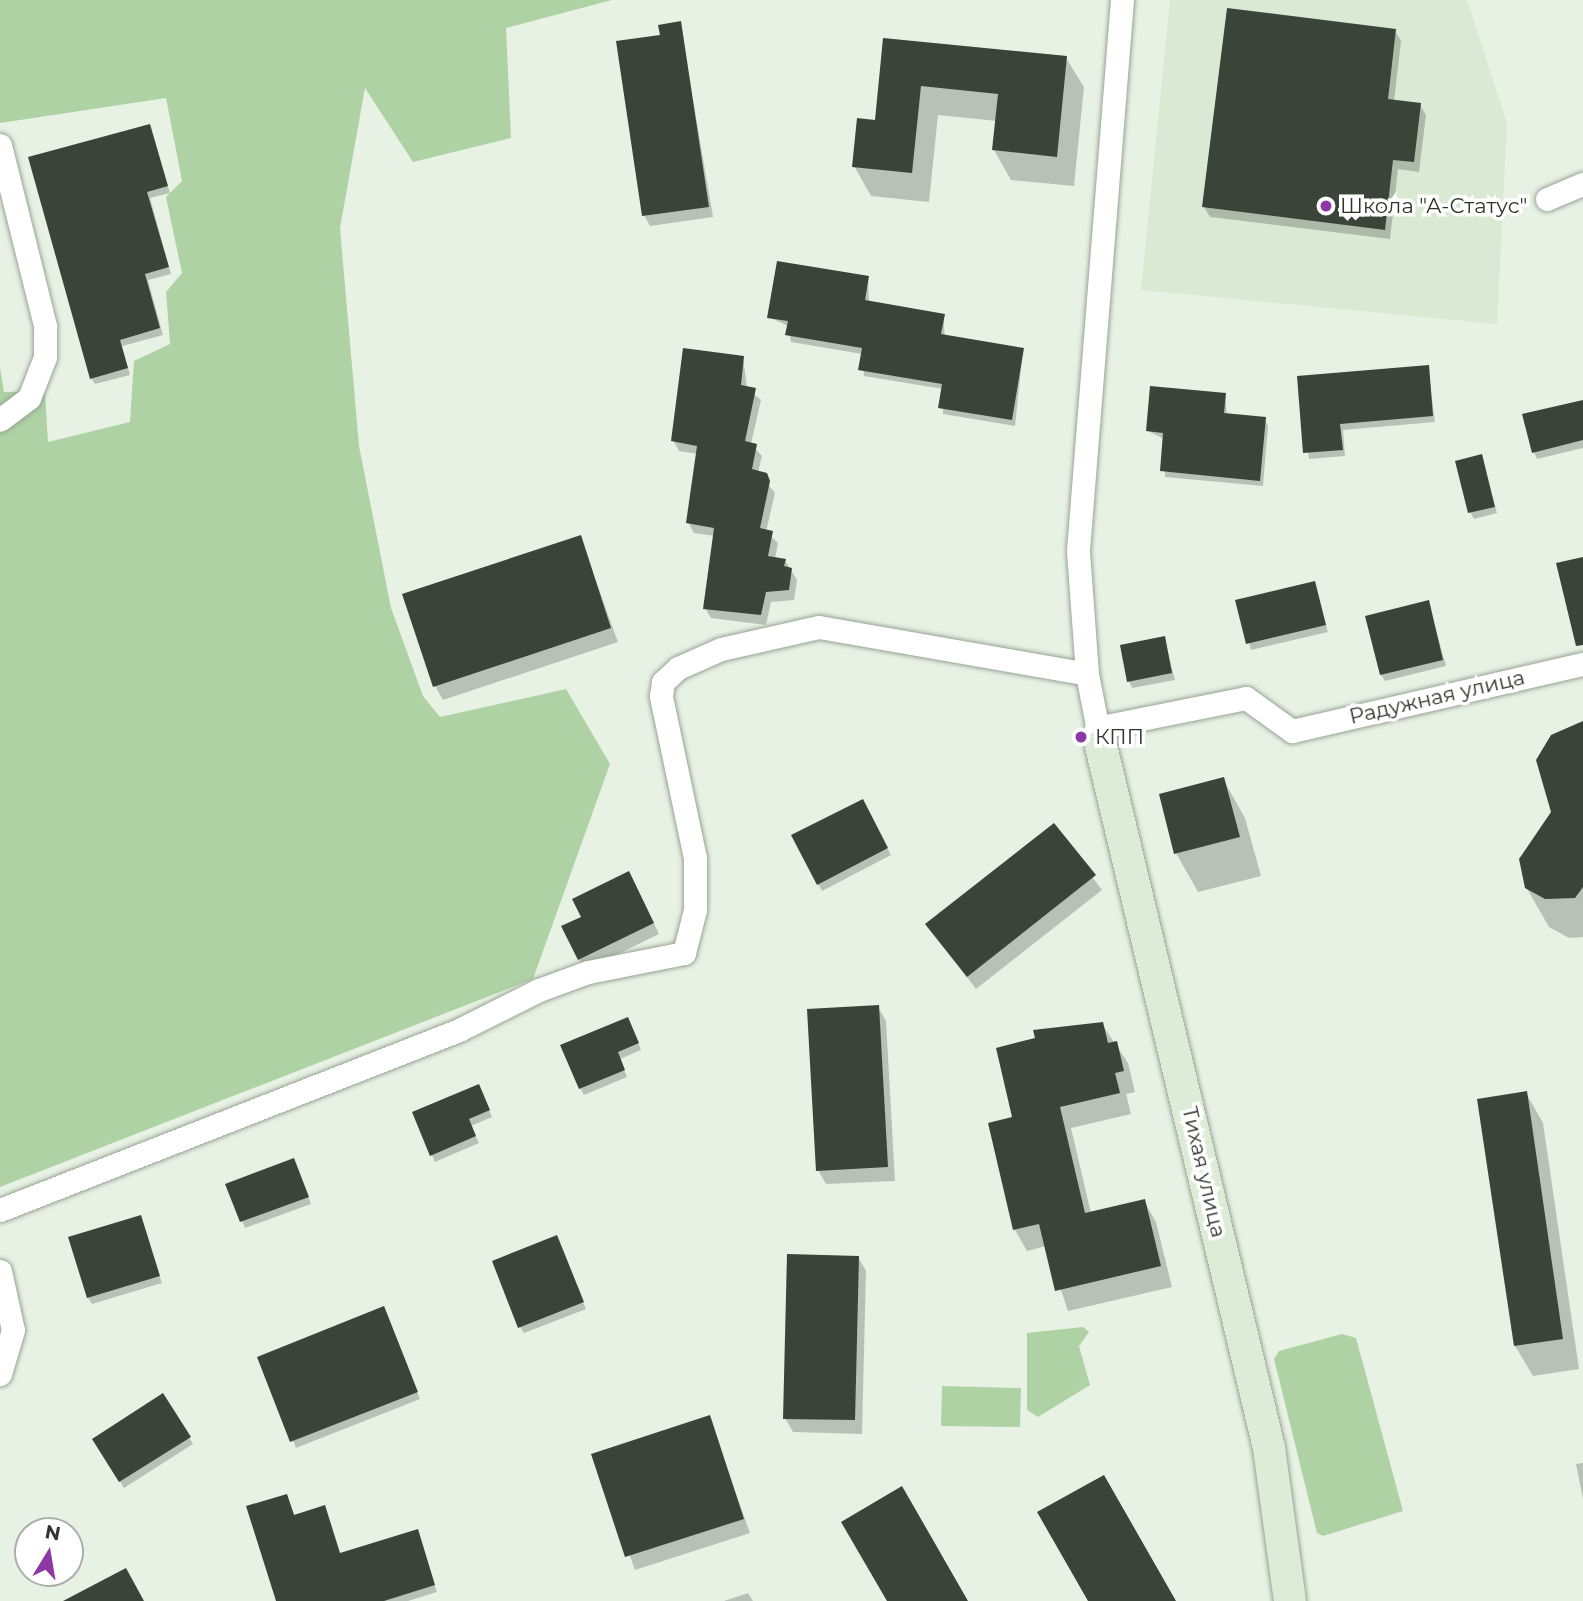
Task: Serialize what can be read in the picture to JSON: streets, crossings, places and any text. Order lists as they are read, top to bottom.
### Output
{
  "streets": {
    "street": ["Радужная улица", "Тихая улица"]
  },
  "crossings": [
    ["Радужная улица", "Тихая улица"]
  ],
  "places": ["Школа \"А-Статус\"", "КПП"],
  "north": "top"
}
